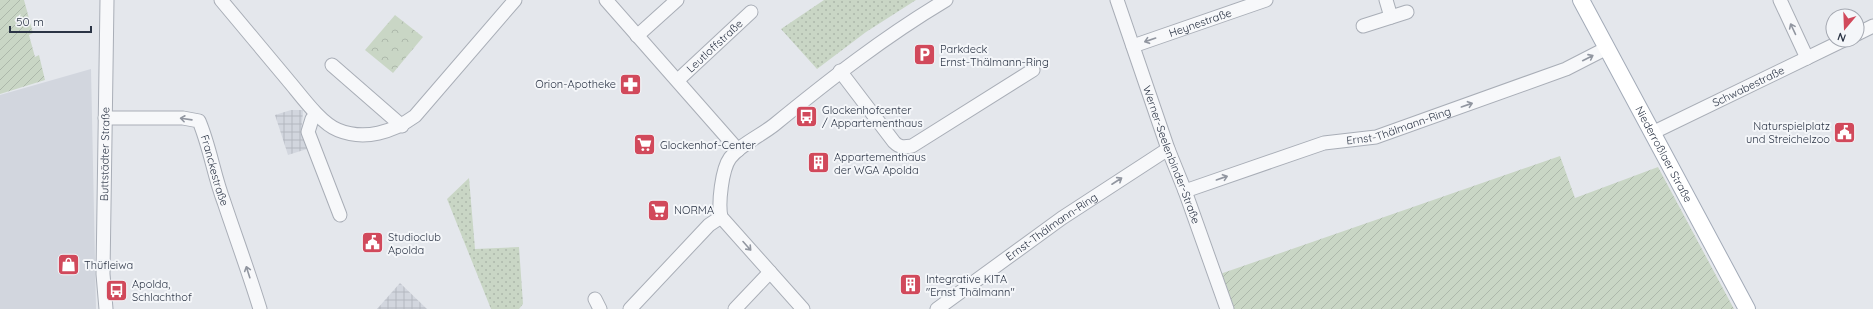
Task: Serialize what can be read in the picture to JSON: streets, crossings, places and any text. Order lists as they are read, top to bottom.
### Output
{
  "streets": {
    "main road": ["Niederroßlaer Straße"],
    "street": [
      "Heynestraße",
      "Leutloffstraße",
      "Schwabestraße",
      "Ernst-Thälmann-Ring",
      "Buttstädter Straße",
      "Werner-Seelenbinder-Straße",
      "Franckestraße"
    ]
  },
  "crossings": [
    ["Heynestraße", "Werner-Seelenbinder-Straße"],
    ["Schwabestraße", "Niederroßlaer Straße"],
    ["Ernst-Thälmann-Ring", "Werner-Seelenbinder-Straße"],
    ["Ernst-Thälmann-Ring", "Niederroßlaer Straße"],
    ["Buttstädter Straße", "Franckestraße"]
  ],
  "one_way": ["Heynestraße", "Ernst-Thälmann-Ring"],
  "places": {
    "parking": ["Parkdeck Ernst-Thälmann-Ring"],
    "pharmacy": ["Orion-Apotheke"],
    "bus stop": ["Glockenhofcenter / Appartementhaus", "Apolda, Schlachthof"],
    "public building": ["Naturspielplatz und Streichelzoo", "Studioclub Apolda"],
    "supermarket": ["Glockenhof-Center", "NORMA"],
    "building": ["Appartementhaus der WGA Apolda", "Integrative KITA \"Ernst Thälmann\""],
    "shop": ["Thüfleiwa"]
  },
  "scale_bar": "50 m",
  "north": "bottom"
}
